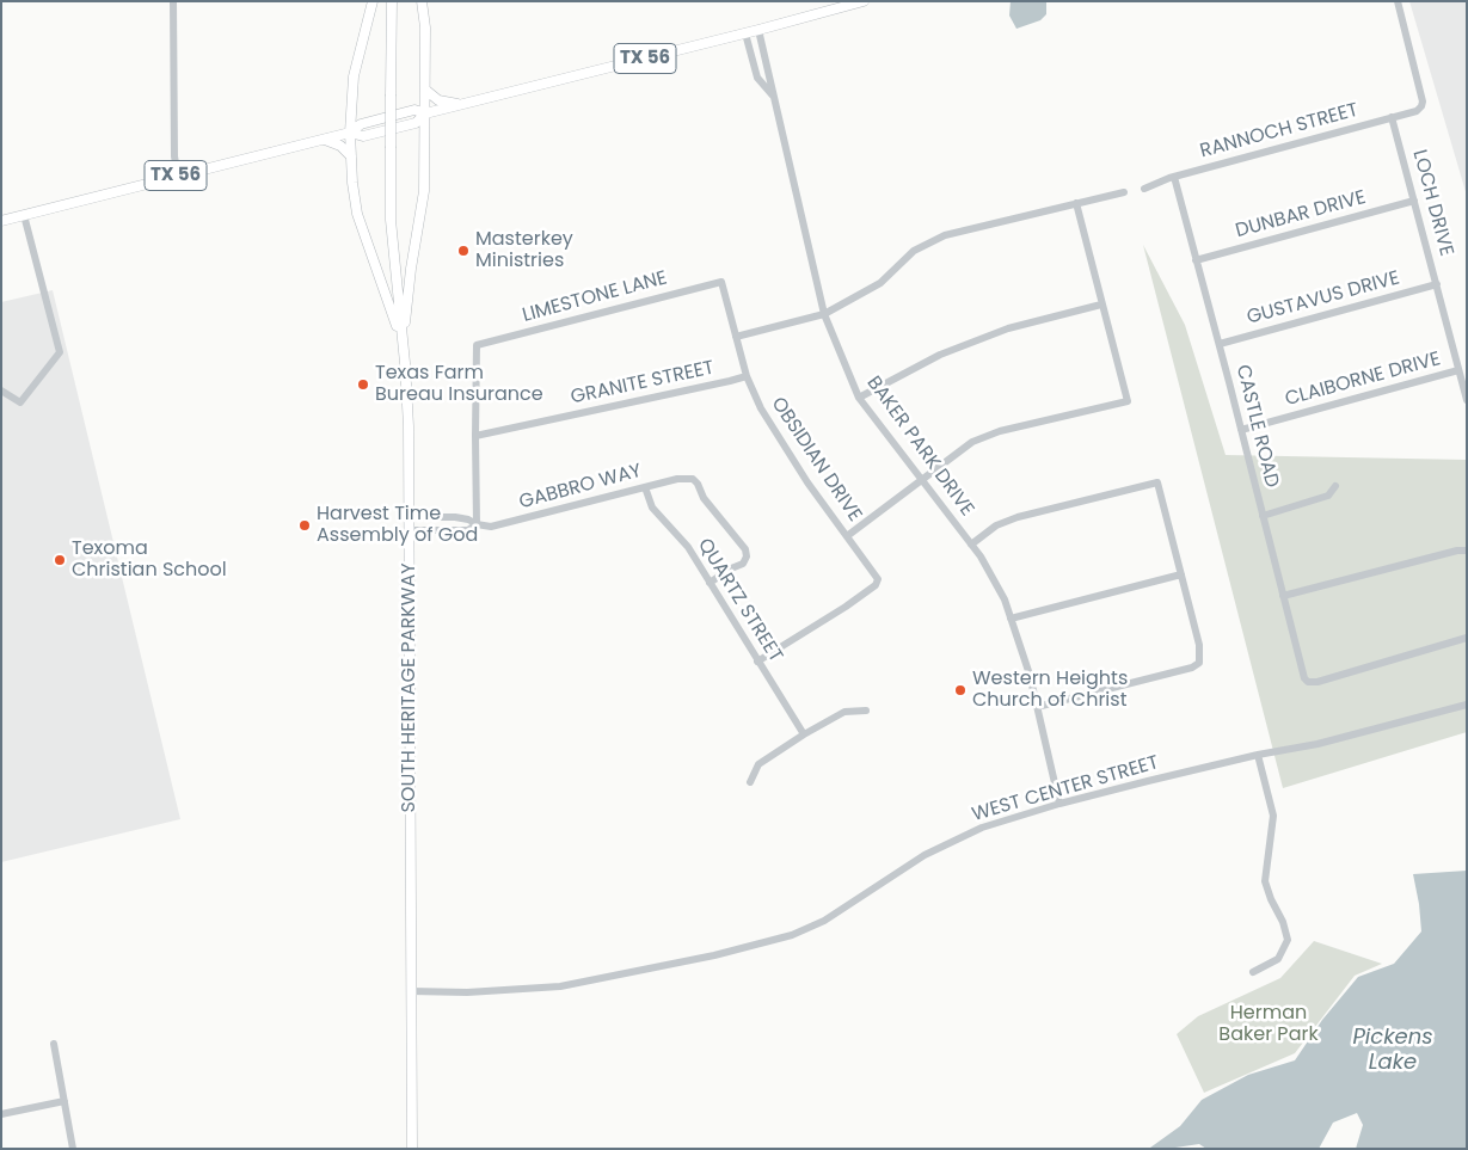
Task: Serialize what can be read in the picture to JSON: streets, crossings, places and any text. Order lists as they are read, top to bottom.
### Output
{
  "streets": {
    "main road": ["TX 56", "SOUTH HERITAGE PARKWAY"],
    "street": [
      "RANNOCH STREET",
      "LOCH DRIVE",
      "DUNBAR DRIVE",
      "LIMESTONE LANE",
      "GUSTAVUS DRIVE",
      "CLAIBORNE DRIVE",
      "GRANITE STREET",
      "CASTLE ROAD",
      "BAKER PARK DRIVE",
      "OBSIDIAN DRIVE",
      "GABBRO WAY",
      "QUARTZ STREET",
      "WEST CENTER STREET"
    ]
  },
  "crossings": [
    ["TX 56", "BAKER PARK DRIVE"],
    ["RANNOCH STREET", "LOCH DRIVE"],
    ["RANNOCH STREET", "CASTLE ROAD"],
    ["LOCH DRIVE", "DUNBAR DRIVE"],
    ["LOCH DRIVE", "GUSTAVUS DRIVE"],
    ["LOCH DRIVE", "CLAIBORNE DRIVE"],
    ["DUNBAR DRIVE", "CASTLE ROAD"],
    ["LIMESTONE LANE", "GRANITE STREET"],
    ["LIMESTONE LANE", "OBSIDIAN DRIVE"],
    ["GUSTAVUS DRIVE", "CASTLE ROAD"],
    ["CLAIBORNE DRIVE", "CASTLE ROAD"],
    ["GRANITE STREET", "OBSIDIAN DRIVE"],
    ["BAKER PARK DRIVE", "WEST CENTER STREET"],
    ["OBSIDIAN DRIVE", "QUARTZ STREET"],
    ["GABBRO WAY", "QUARTZ STREET"],
    ["GABBRO WAY", "SOUTH HERITAGE PARKWAY"],
    ["SOUTH HERITAGE PARKWAY", "WEST CENTER STREET"]
  ],
  "water": ["Pickens Lake"],
  "parks": ["Herman Baker Park"],
  "places": [
    "Masterkey Ministries",
    "Texas Farm Bureau Insurance",
    "Harvest Time Assembly of God",
    "Texoma Christian School",
    "Western Heights Church of Christ"
  ]
}
